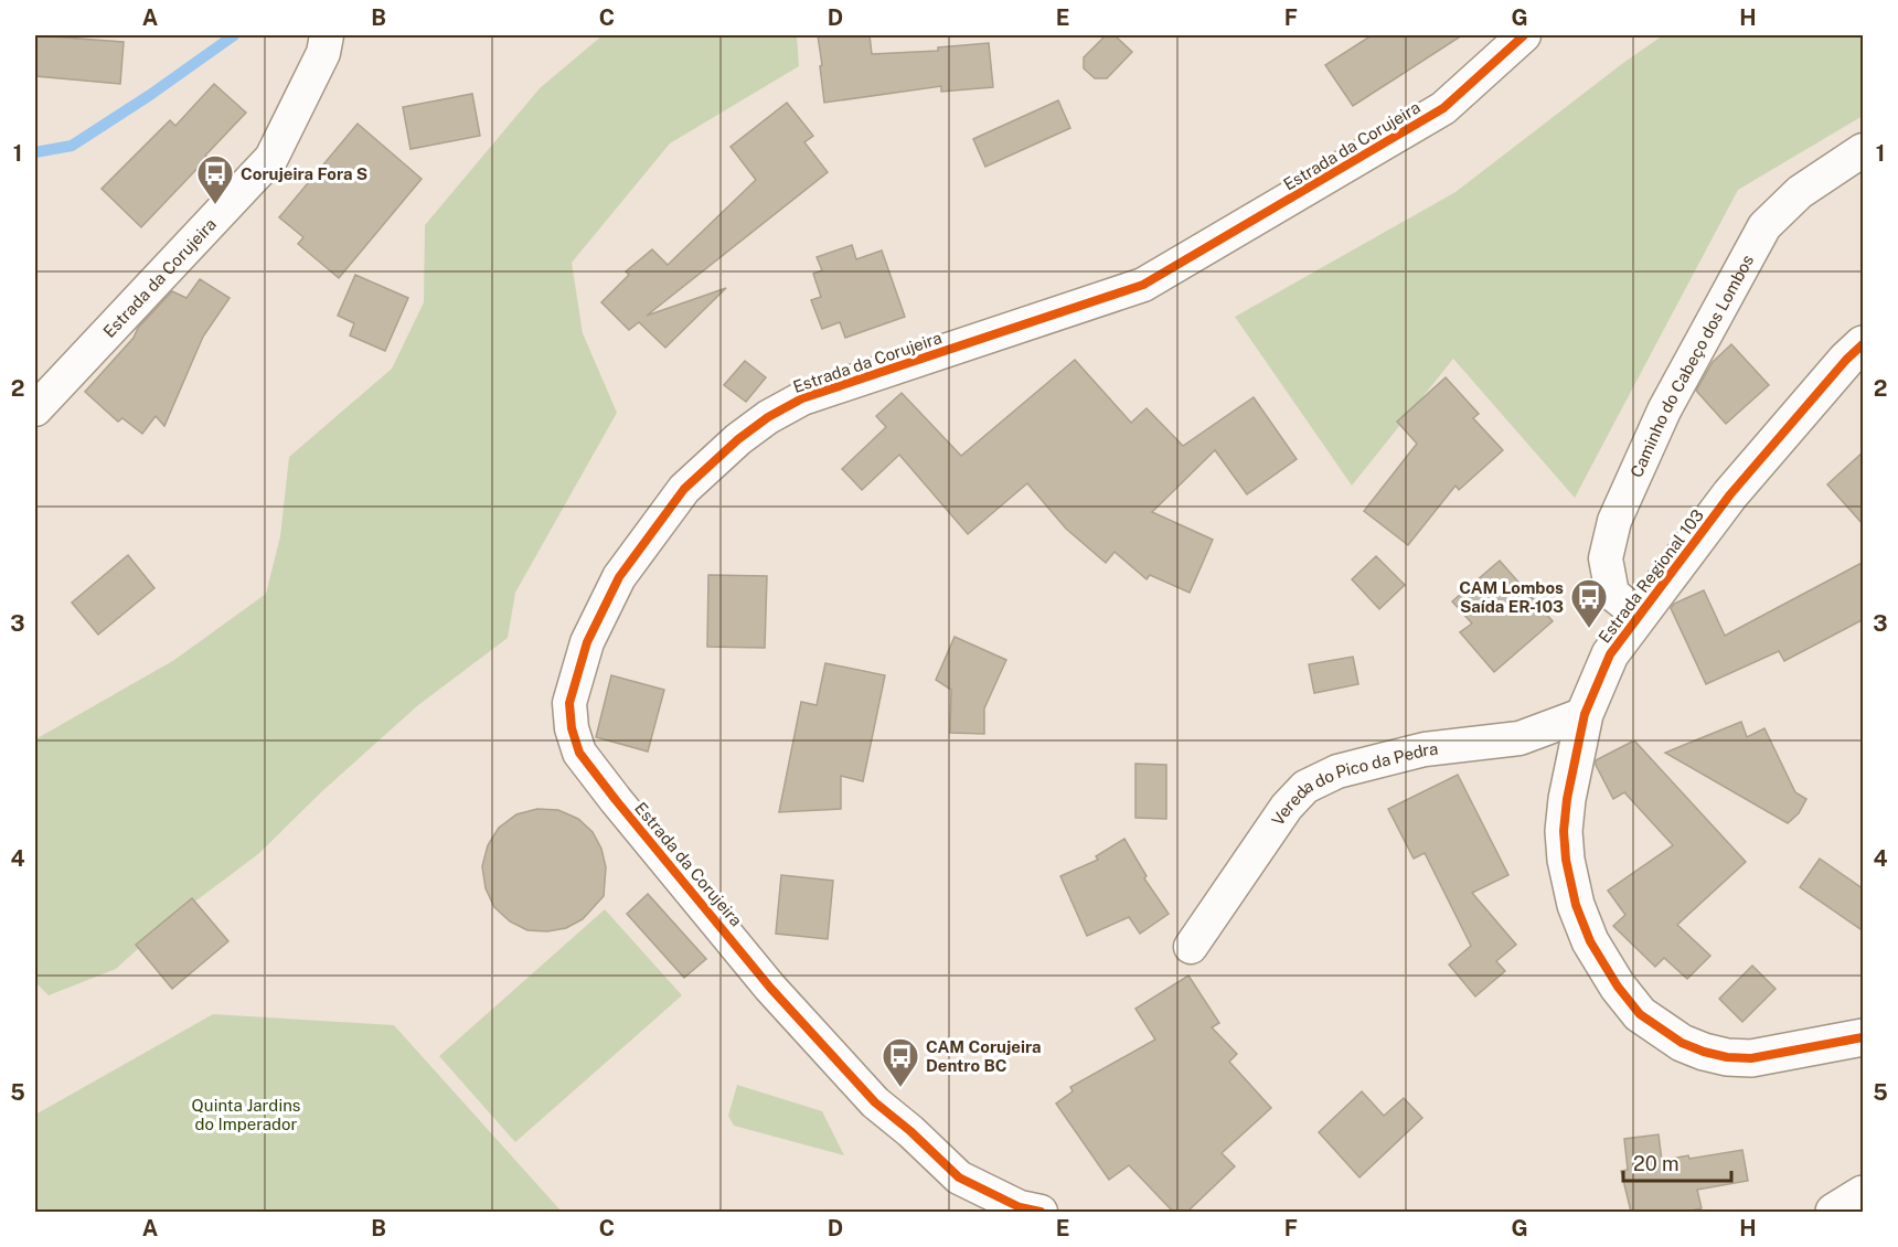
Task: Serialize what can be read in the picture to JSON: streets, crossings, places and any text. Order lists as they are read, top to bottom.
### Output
{
  "streets": {
    "main road": ["Estrada Regional 103"],
    "street": ["Estrada da Corujeira", "Caminho do Cabeço dos Lombos", "Vereda do Pico da Pedra"]
  },
  "crossings": [
    ["Caminho do Cabeço dos Lombos", "Estrada Regional 103"],
    ["Estrada Regional 103", "Vereda do Pico da Pedra"]
  ],
  "parks": ["Quinta Jardins do Imperador"],
  "places": {
    "bus stop": ["Corujeira Fora S", "CAM Lombos Saída ER-103", "CAM Corujeira Dentro BC"]
  },
  "scale_bar": "20 m",
  "grid": {
    "columns": [
      "A",
      "B",
      "C",
      "D",
      "E",
      "F",
      "G",
      "H"
    ],
    "rows": [
      "1",
      "2",
      "3",
      "4",
      "5"
    ]
  }
}
